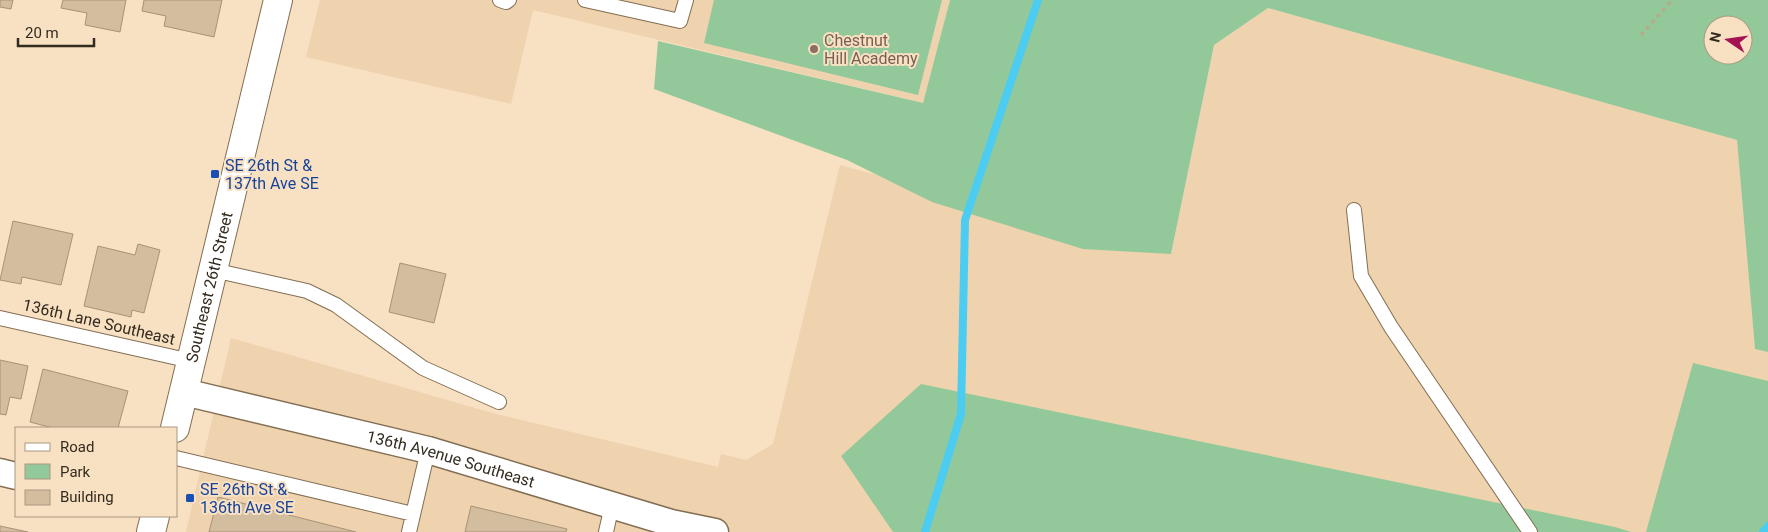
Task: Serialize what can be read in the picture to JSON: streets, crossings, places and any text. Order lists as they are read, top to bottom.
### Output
{
  "streets": {
    "street": ["Southeast 26th Street", "136th Avenue Southeast"],
    "lane": ["136th Lane Southeast"]
  },
  "crossings": [
    ["Southeast 26th Street", "136th Lane Southeast"],
    ["Southeast 26th Street", "136th Avenue Southeast"]
  ],
  "places": {
    "other": ["Chestnut Hill Academy"],
    "transit": ["SE 26th St & 137th Ave SE", "SE 26th St & 136th Ave SE"]
  },
  "legend": ["Road", "Park", "Building"],
  "scale_bar": "20 m",
  "north": "left"
}
